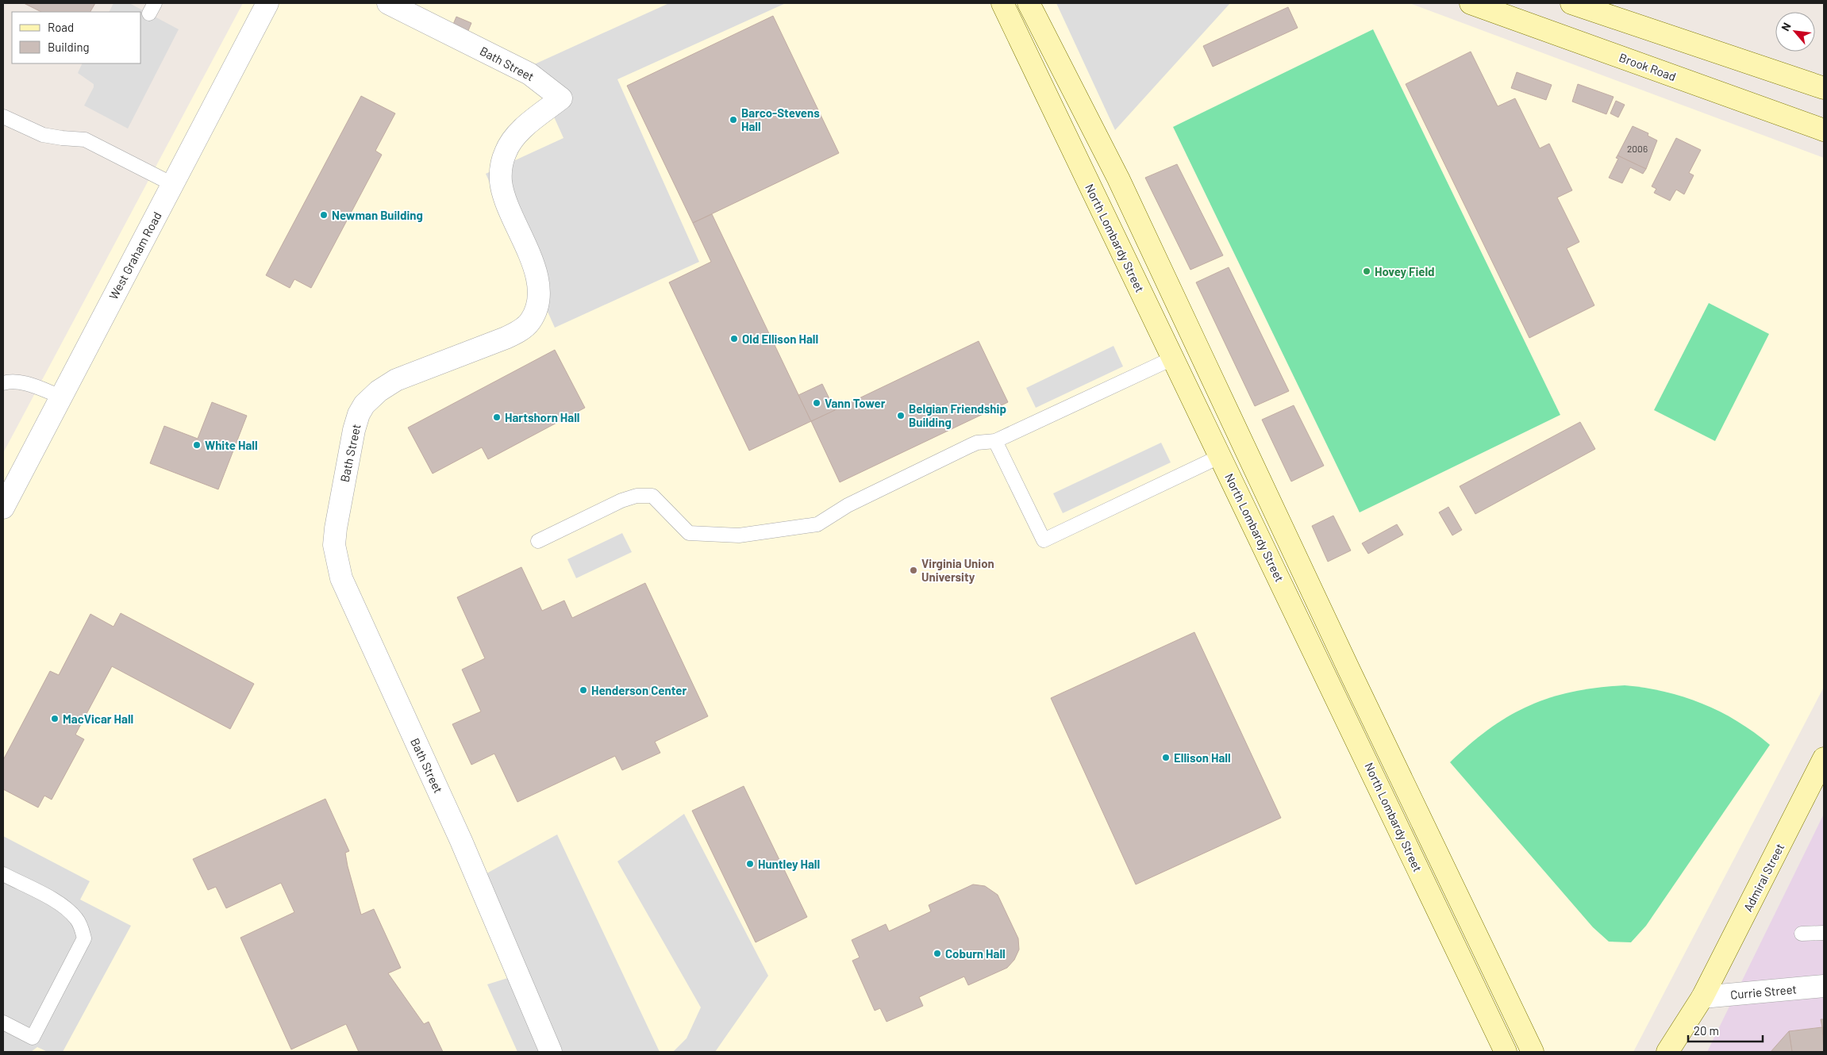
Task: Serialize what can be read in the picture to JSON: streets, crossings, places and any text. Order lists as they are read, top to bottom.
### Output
{
  "streets": {
    "main road": ["Brook Road", "North Lombardy Street", "Admiral Street"],
    "street": ["Bath Street", "West Graham Road", "Currie Street"]
  },
  "crossings": [
    ["Admiral Street", "Currie Street"]
  ],
  "places": [
    "Barco-Stevens Hall",
    "Newman Building",
    "Hovey Field",
    "Old Ellison Hall",
    "Vann Tower",
    "Belgian Friendship Building",
    "Hartshorn Hall",
    "White Hall",
    "Virginia Union University",
    "Henderson Center",
    "MacVicar Hall",
    "Ellison Hall",
    "Huntley Hall",
    "Coburn Hall"
  ],
  "house_numbers": ["2006"],
  "legend": ["Road", "Building"],
  "scale_bar": "20 m",
  "north": "top left"
}
